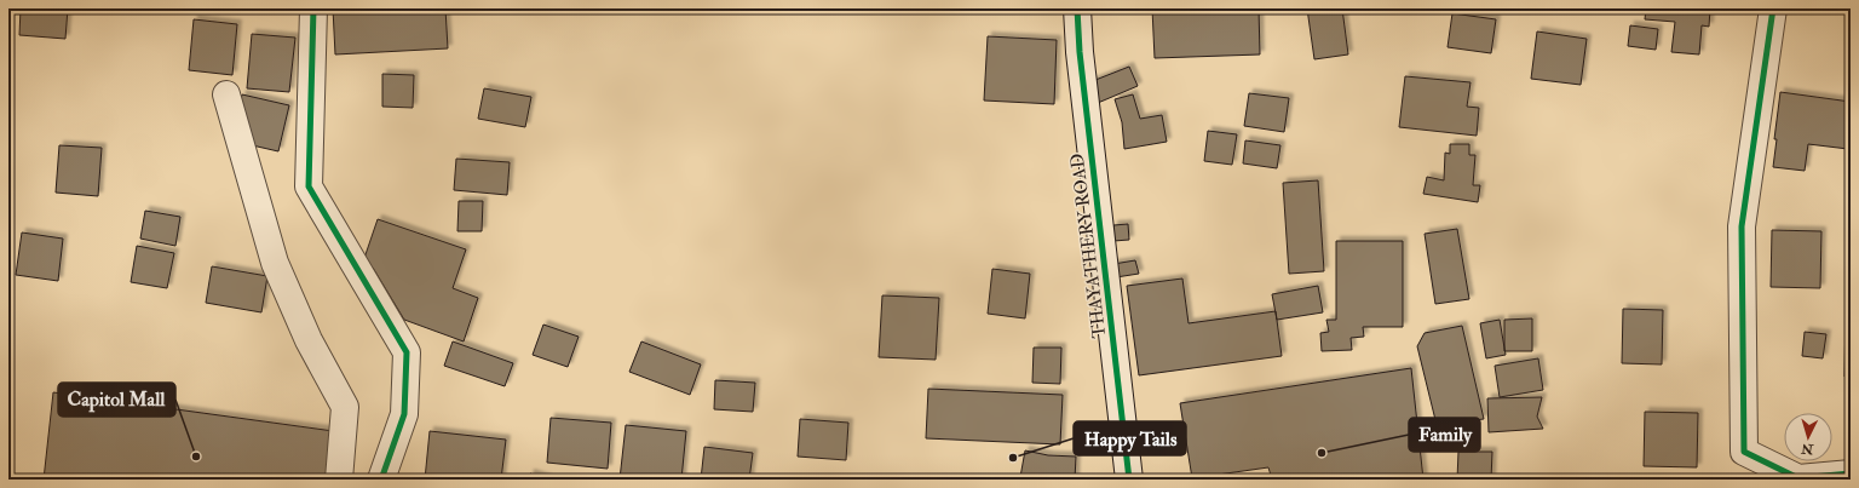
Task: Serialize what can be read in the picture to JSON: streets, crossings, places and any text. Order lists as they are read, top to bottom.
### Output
{
  "streets": {
    "street": ["THAYATHERY ROAD"]
  },
  "places": ["Family", "Capitol Mall", "Happy Tails"],
  "north": "bottom"
}
